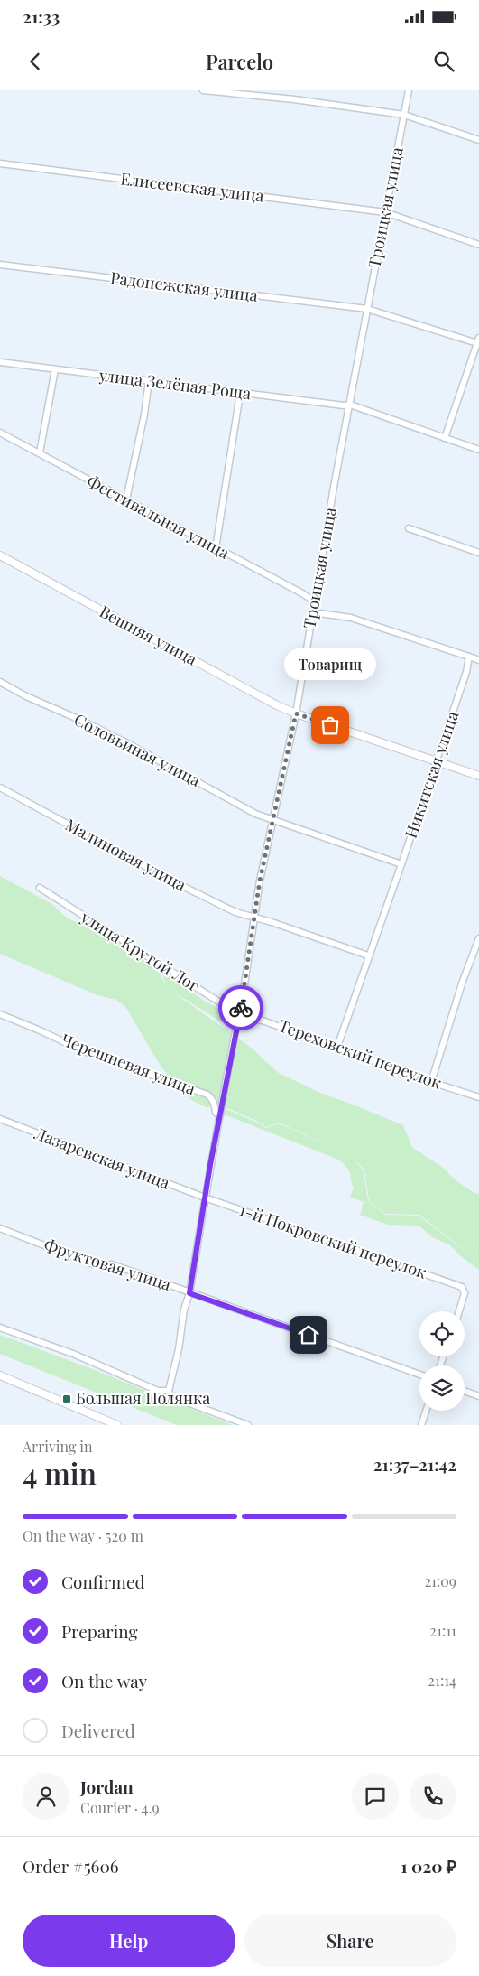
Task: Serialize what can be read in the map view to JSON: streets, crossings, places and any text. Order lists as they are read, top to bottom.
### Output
{
  "streets": {
    "street": [
      "Елисеевская улица",
      "Троицкая улица",
      "Радонежская улица",
      "улица Зелёная Роща",
      "Фестивальная улица",
      "Вешняя улица",
      "Соловьиная улица",
      "Никитская улица",
      "Малиновая улица",
      "улица Крутой Лог",
      "Тереховский переулок",
      "Черешневая улица",
      "Лазаревская улица",
      "1-й Покровский переулок",
      "Фруктовая улица"
    ]
  },
  "crossings": [
    ["Елисеевская улица", "Троицкая улица"],
    ["Троицкая улица", "Радонежская улица"],
    ["Троицкая улица", "улица Зелёная Роща"],
    ["Троицкая улица", "Фестивальная улица"],
    ["Троицкая улица", "Вешняя улица"],
    ["Троицкая улица", "Соловьиная улица"],
    ["Троицкая улица", "Малиновая улица"],
    ["Троицкая улица", "улица Крутой Лог"],
    ["Троицкая улица", "Тереховский переулок"],
    ["Троицкая улица", "Черешневая улица"],
    ["Троицкая улица", "Лазаревская улица"],
    ["Троицкая улица", "1-й Покровский переулок"],
    ["Троицкая улица", "Фруктовая улица"],
    ["Вешняя улица", "Никитская улица"],
    ["Соловьиная улица", "Никитская улица"],
    ["Никитская улица", "Малиновая улица"],
    ["Никитская улица", "Тереховский переулок"],
    ["улица Крутой Лог", "Тереховский переулок"],
    ["Лазаревская улица", "1-й Покровский переулок"]
  ],
  "places": {
    "other": ["Товарищ"],
    "transit": ["Большая Полянка"]
  },
  "page": {
    "status": "21:33",
    "header": "Parcelo",
    "bubble": "Товарищ",
    "heading": ["4 min", "Arriving in", "21:37–21:42"],
    "panel": [
      "Jordan",
      "Courier · 4.9",
      "Order #5606",
      "1 020 ₽"
    ],
    "bar": "On the way · 520 m",
    "list": [
      ["Confirmed", "21:09"],
      ["Preparing", "21:11"],
      ["On the way", "21:14"],
      "Delivered"
    ],
    "buttons": ["Help", "Share"]
  }
}
